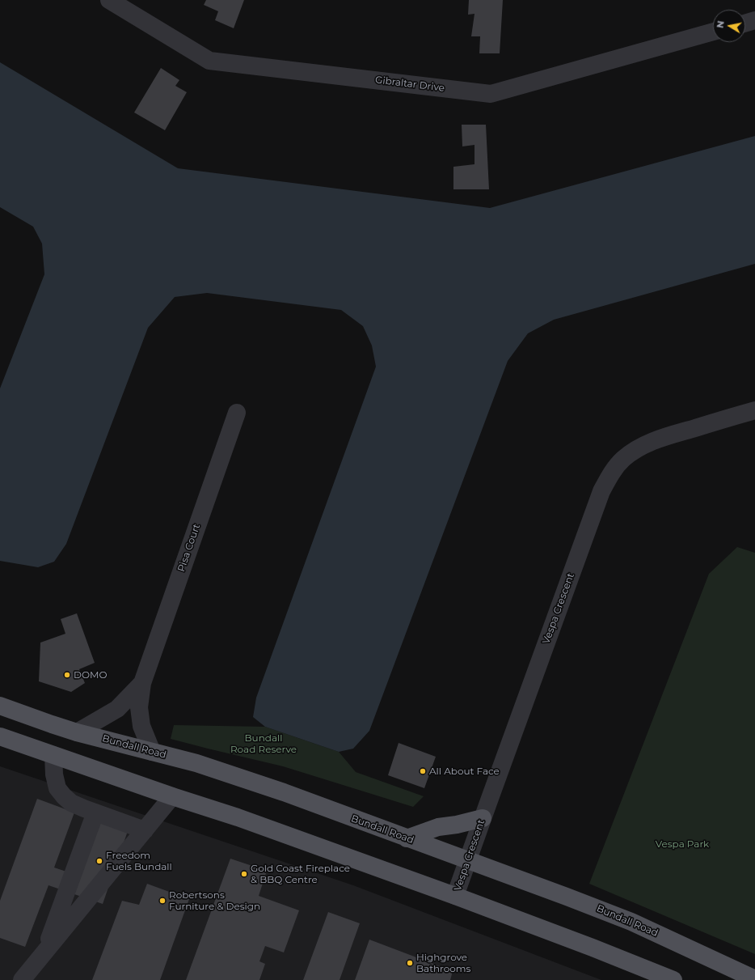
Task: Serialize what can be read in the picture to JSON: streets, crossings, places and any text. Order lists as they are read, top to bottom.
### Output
{
  "streets": {
    "main road": ["Bundall Road"],
    "street": ["Gibraltar Drive", "Pisa Court", "Vespa Crescent"]
  },
  "crossings": [
    ["Pisa Court", "Bundall Road"],
    ["Vespa Crescent", "Bundall Road"]
  ],
  "parks": ["Bundall Road Reserve", "Vespa Park"],
  "places": [
    "DOMO",
    "All About Face",
    "Freedom Fuels Bundall",
    "Gold Coast Fireplace & BBQ Centre",
    "Robertsons Furniture & Design",
    "Highgrove Bathrooms"
  ],
  "north": "left"
}
